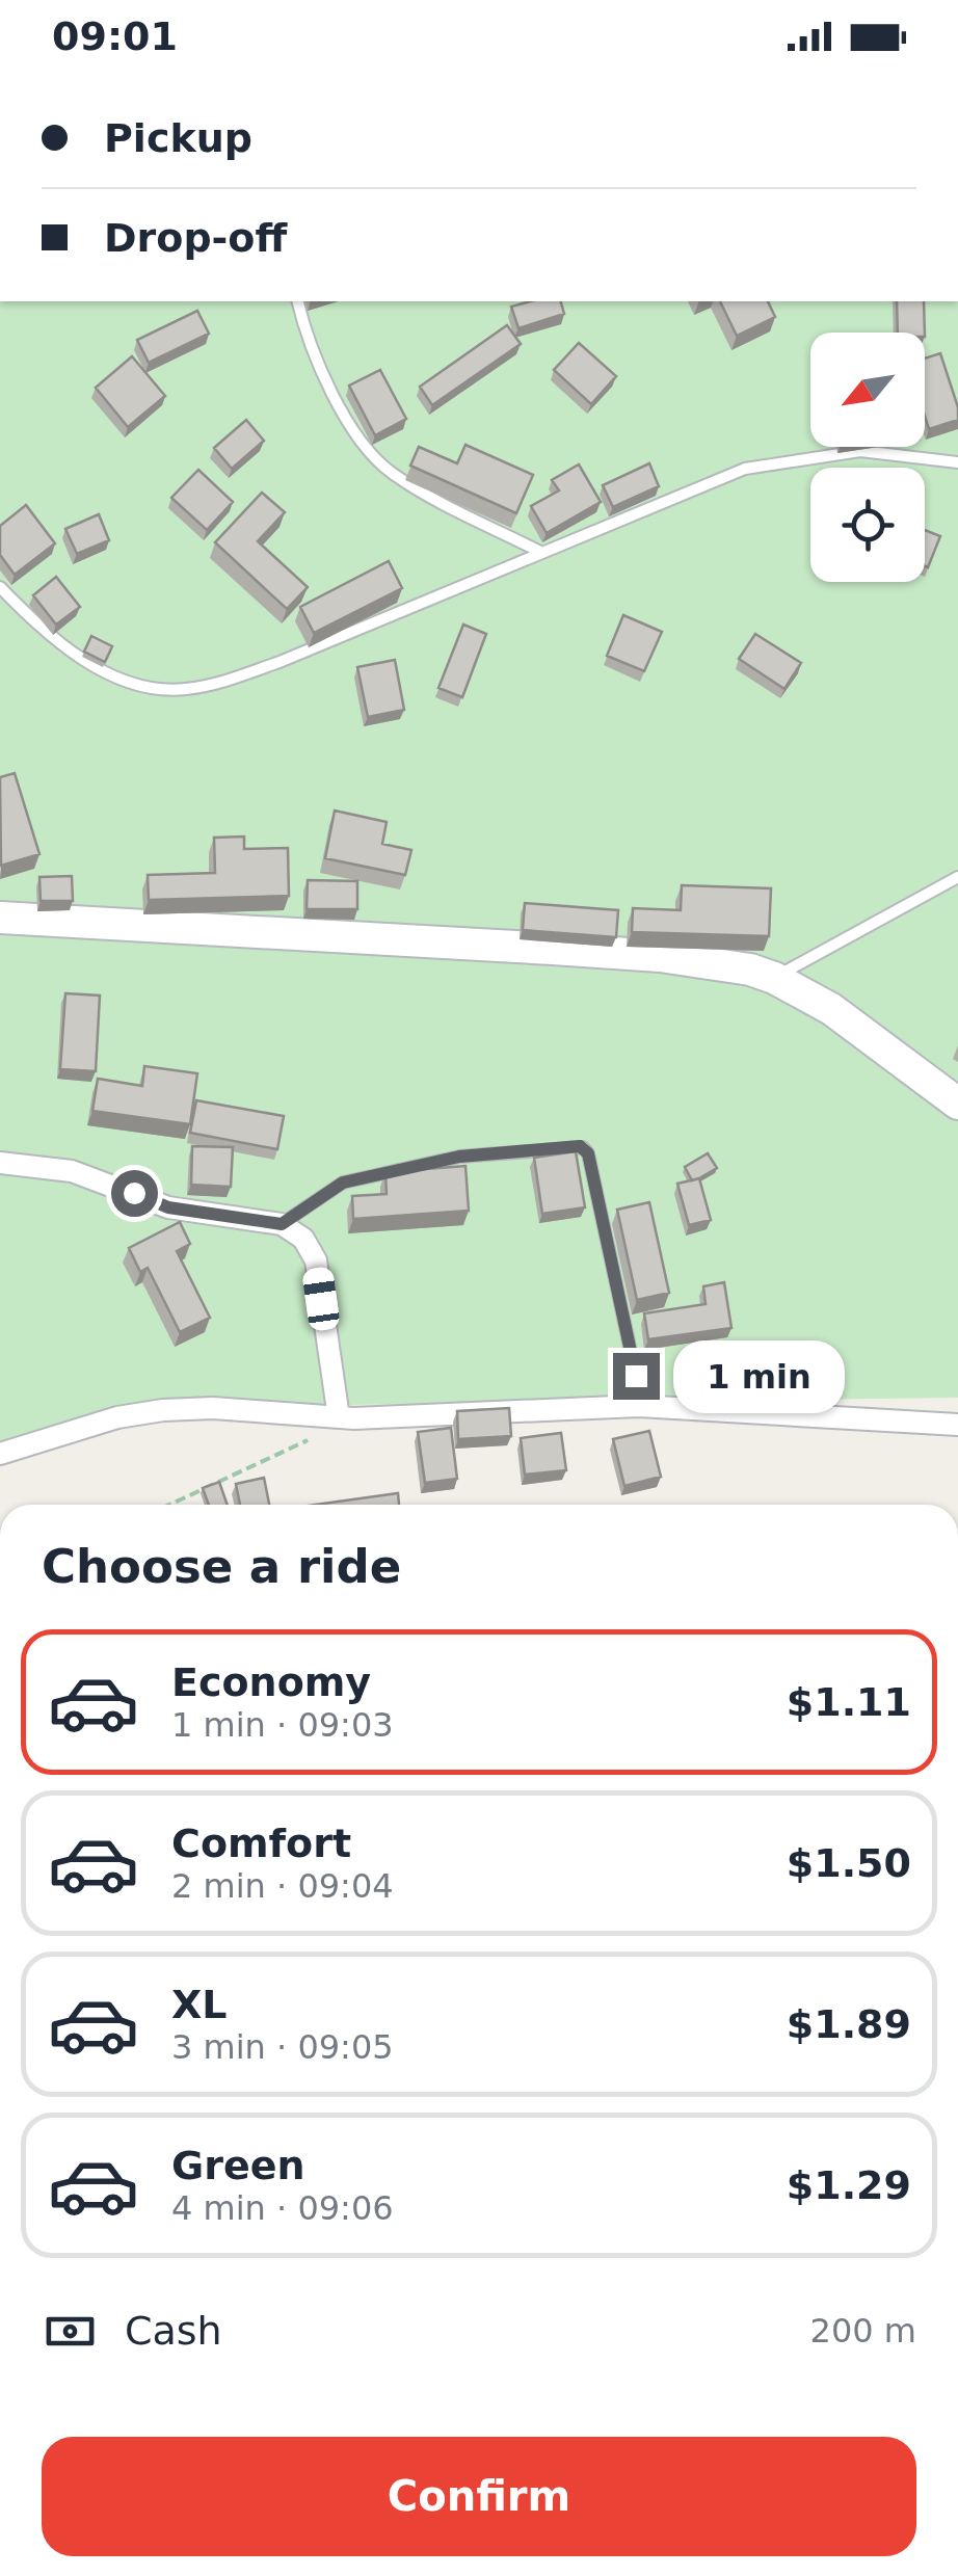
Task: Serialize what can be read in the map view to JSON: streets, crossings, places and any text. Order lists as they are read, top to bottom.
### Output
{
  "north": "bottom left",
  "page": {
    "status": "09:01",
    "banner": ["Pickup", "Drop-off"],
    "bubble": "1 min",
    "heading": "Choose a ride",
    "list": [
      {
        "name": "Economy",
        "note": "1 min · 09:03",
        "value": "$1.11"
      },
      {
        "name": "Comfort",
        "note": "2 min · 09:04",
        "value": "$1.50"
      },
      {
        "name": "XL",
        "note": "3 min · 09:05",
        "value": "$1.89"
      },
      {
        "name": "Green",
        "note": "4 min · 09:06",
        "value": "$1.29"
      }
    ],
    "pay": ["Cash", "200 m"],
    "buttons": "Confirm"
  }
}
